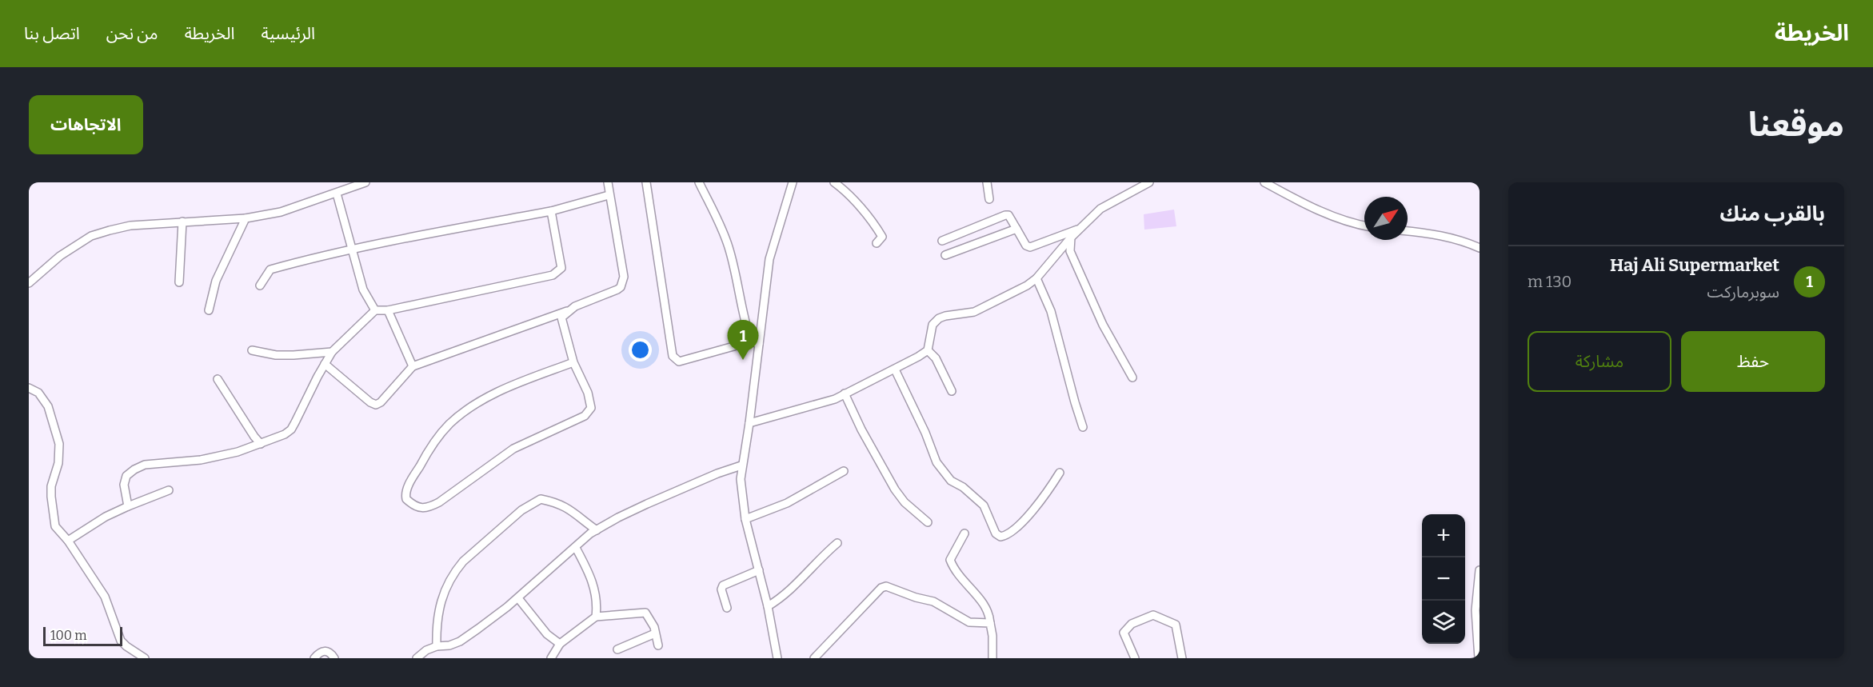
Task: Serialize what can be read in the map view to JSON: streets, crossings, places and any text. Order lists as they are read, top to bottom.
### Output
{
  "scale_bar": "100 m",
  "north": "top right",
  "page": {
    "header": "الخريطة",
    "nav": [
      "الرئيسية",
      "الخريطة",
      "من نحن",
      "اتصل بنا"
    ],
    "title": "موقعنا",
    "buttons": [
      "الاتجاهات",
      ["حفظ", "مشاركة"]
    ],
    "heading": "بالقرب منك",
    "list": [
      {
        "mark": "1",
        "name": "Haj Ali Supermarket",
        "note": "سوبرماركت",
        "value": "130 m"
      }
    ],
    "pins": "1",
    "map_buttons": ["+", "−"],
    "scale": "100 m"
  }
}
